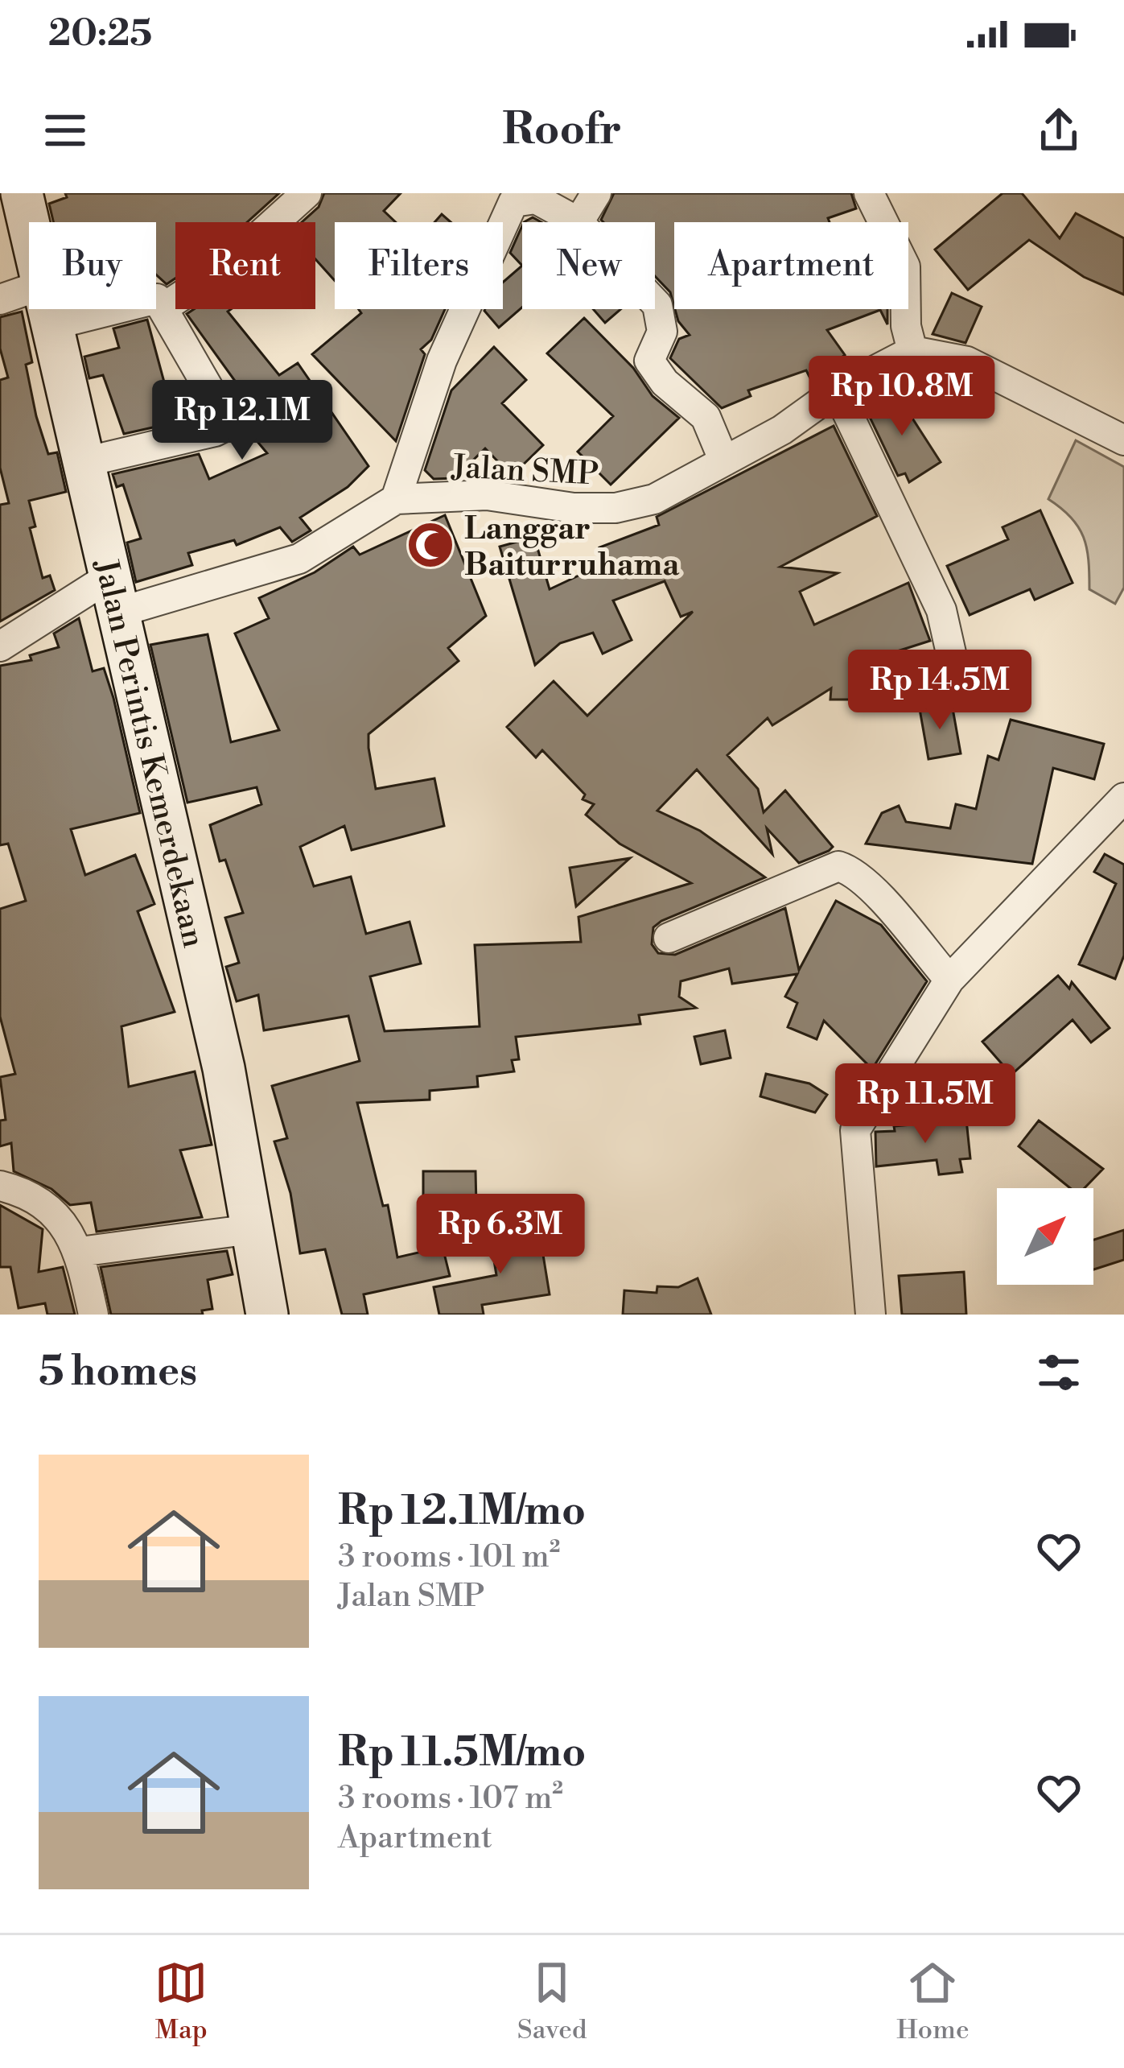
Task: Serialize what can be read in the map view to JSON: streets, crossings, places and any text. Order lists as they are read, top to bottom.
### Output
{
  "streets": {
    "main road": ["Jalan Perintis Kemerdekaan"],
    "street": ["Jalan SMP"]
  },
  "crossings": [
    ["Jalan SMP", "Jalan Perintis Kemerdekaan"]
  ],
  "places": {
    "mosque": ["Langgar Baiturruhama"]
  },
  "north": "top right",
  "page": {
    "status": "20:25",
    "header": "Roofr",
    "chip": [
      "Buy",
      "Rent",
      "Filters",
      "New",
      "Apartment"
    ],
    "price": [
      "Rp 10.8M",
      "Rp 12.1M",
      "Rp 14.5M",
      "Rp 11.5M",
      "Rp 6.3M"
    ],
    "heading": "5 homes",
    "list": [
      {
        "name": "Rp 12.1M/mo",
        "note": "3 rooms · 101 m² · Jalan SMP"
      },
      {
        "name": "Rp 11.5M/mo",
        "note": "3 rooms · 107 m² · Apartment"
      }
    ],
    "tabs": ["Map", "Saved", "Home"]
  }
}
